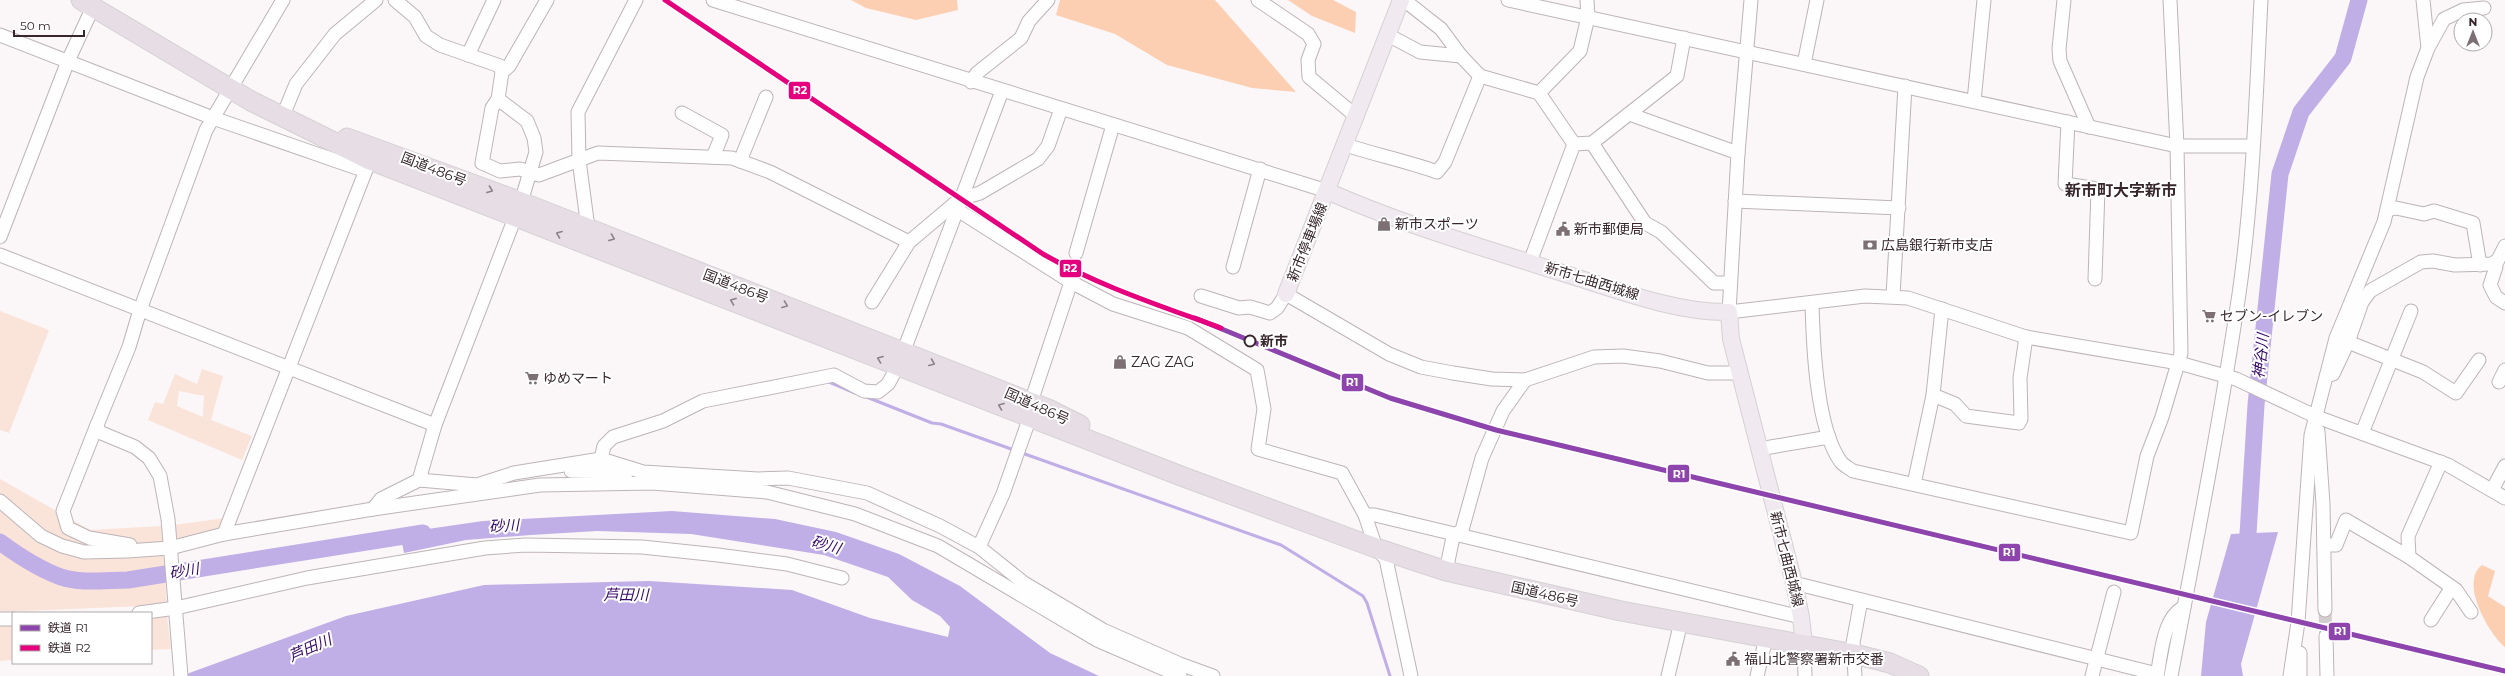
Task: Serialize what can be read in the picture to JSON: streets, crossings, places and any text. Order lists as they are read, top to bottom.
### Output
{
  "streets": {
    "highway": ["国道486号"],
    "main road": ["新市停車場線", "新市七曲西城線"]
  },
  "crossings": [
    ["国道486号", "新市七曲西城線"],
    ["新市停車場線", "新市七曲西城線"]
  ],
  "districts": ["新市町大字新市"],
  "water": ["神谷川", "砂川", "芦田川"],
  "places": {
    "shop": ["新市スポーツ", "ZAG ZAG"],
    "public building": ["新市郵便局", "福山北警察署新市交番"],
    "bank": ["広島銀行新市支店"],
    "supermarket": ["セブン-イレブン", "ゆめマート"],
    "other": ["新市"]
  },
  "lines": ["rail line R2", "rail line R1"],
  "legend": ["鉄道 R1", "鉄道 R2"],
  "scale_bar": "50 m",
  "north": "top"
}
